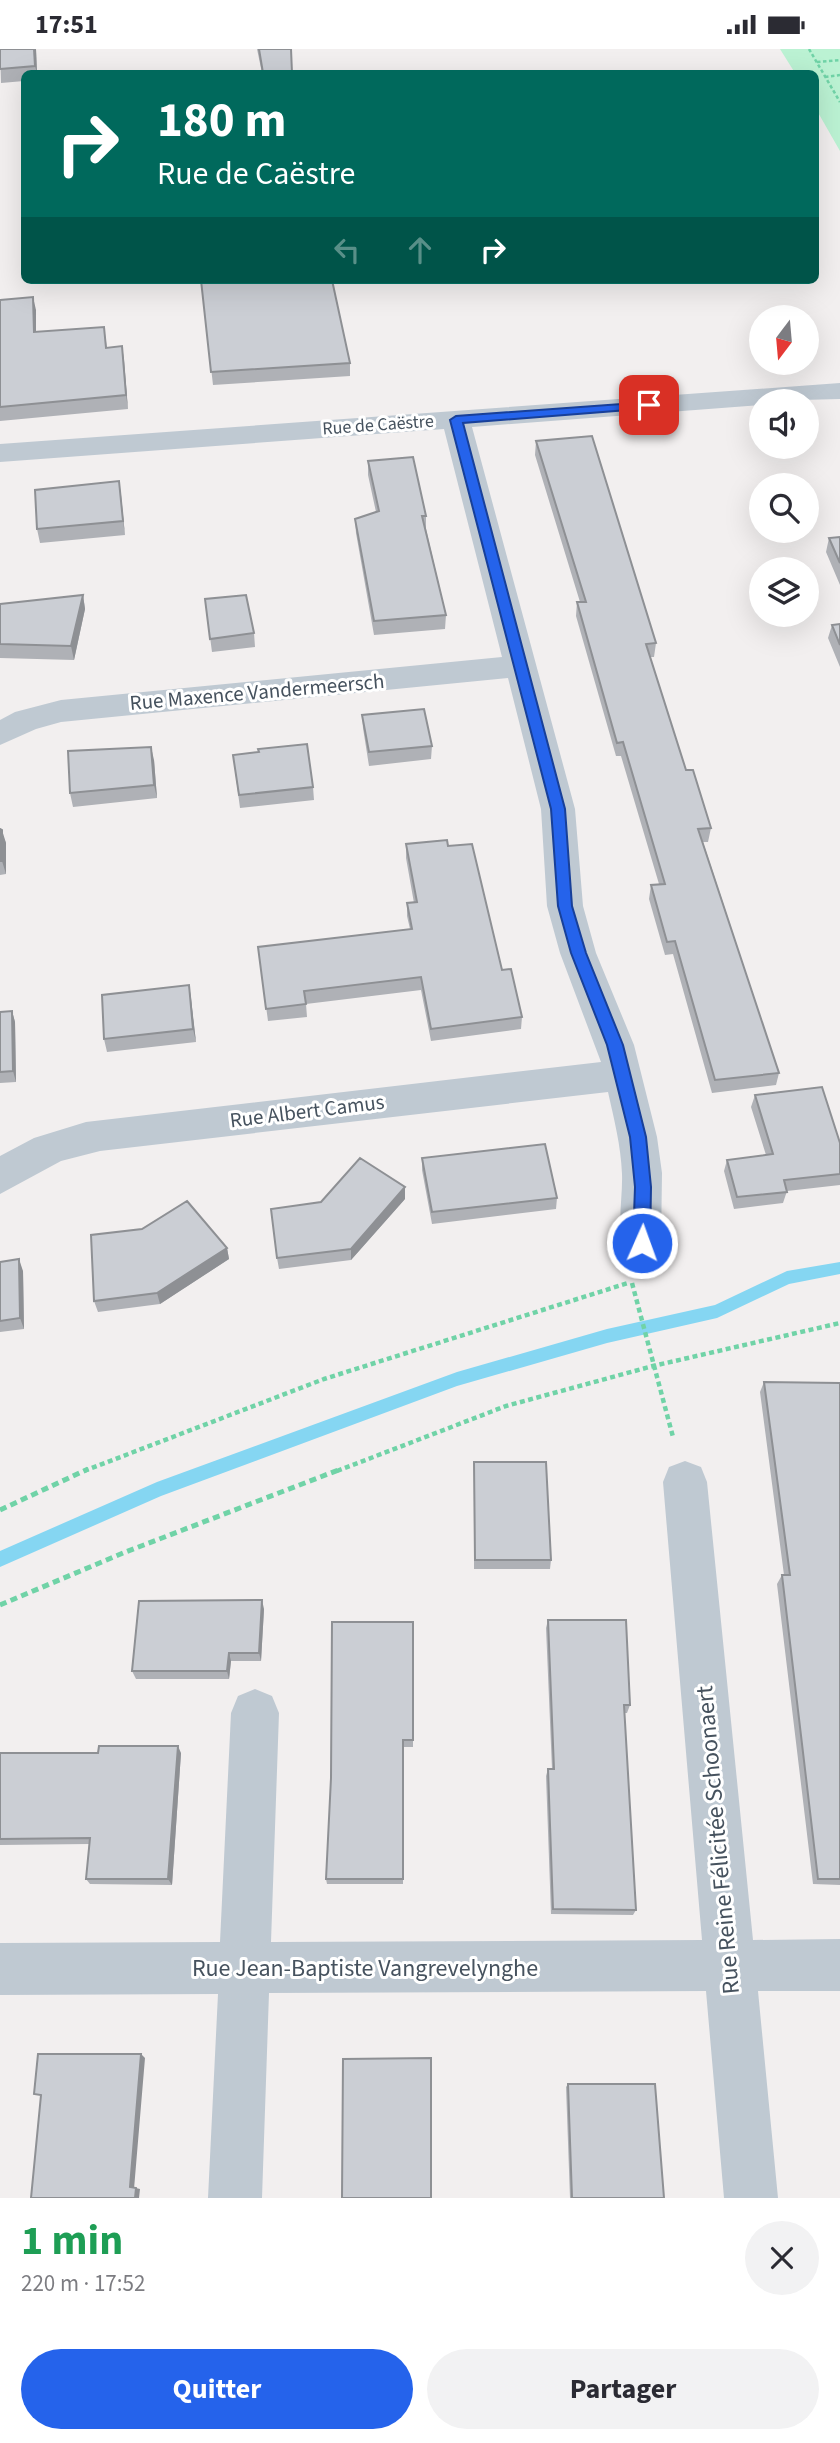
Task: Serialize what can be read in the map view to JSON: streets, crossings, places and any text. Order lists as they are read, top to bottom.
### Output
{
  "streets": {
    "street": [
      "Rue de Caëstre",
      "Rue Maxence Vandermeersch",
      "Rue Albert Camus",
      "Rue Reine Félicitée Schoonaert",
      "Rue Jean-Baptiste Vangrevelynghe"
    ]
  },
  "crossings": [
    ["Rue Reine Félicitée Schoonaert", "Rue Jean-Baptiste Vangrevelynghe"]
  ],
  "north": "bottom",
  "page": {
    "status": "17:51",
    "turn": ["180 m", "Rue de Caëstre"],
    "heading": ["1 min", "220 m · 17:52"],
    "buttons": ["Quitter", "Partager"]
  }
}
